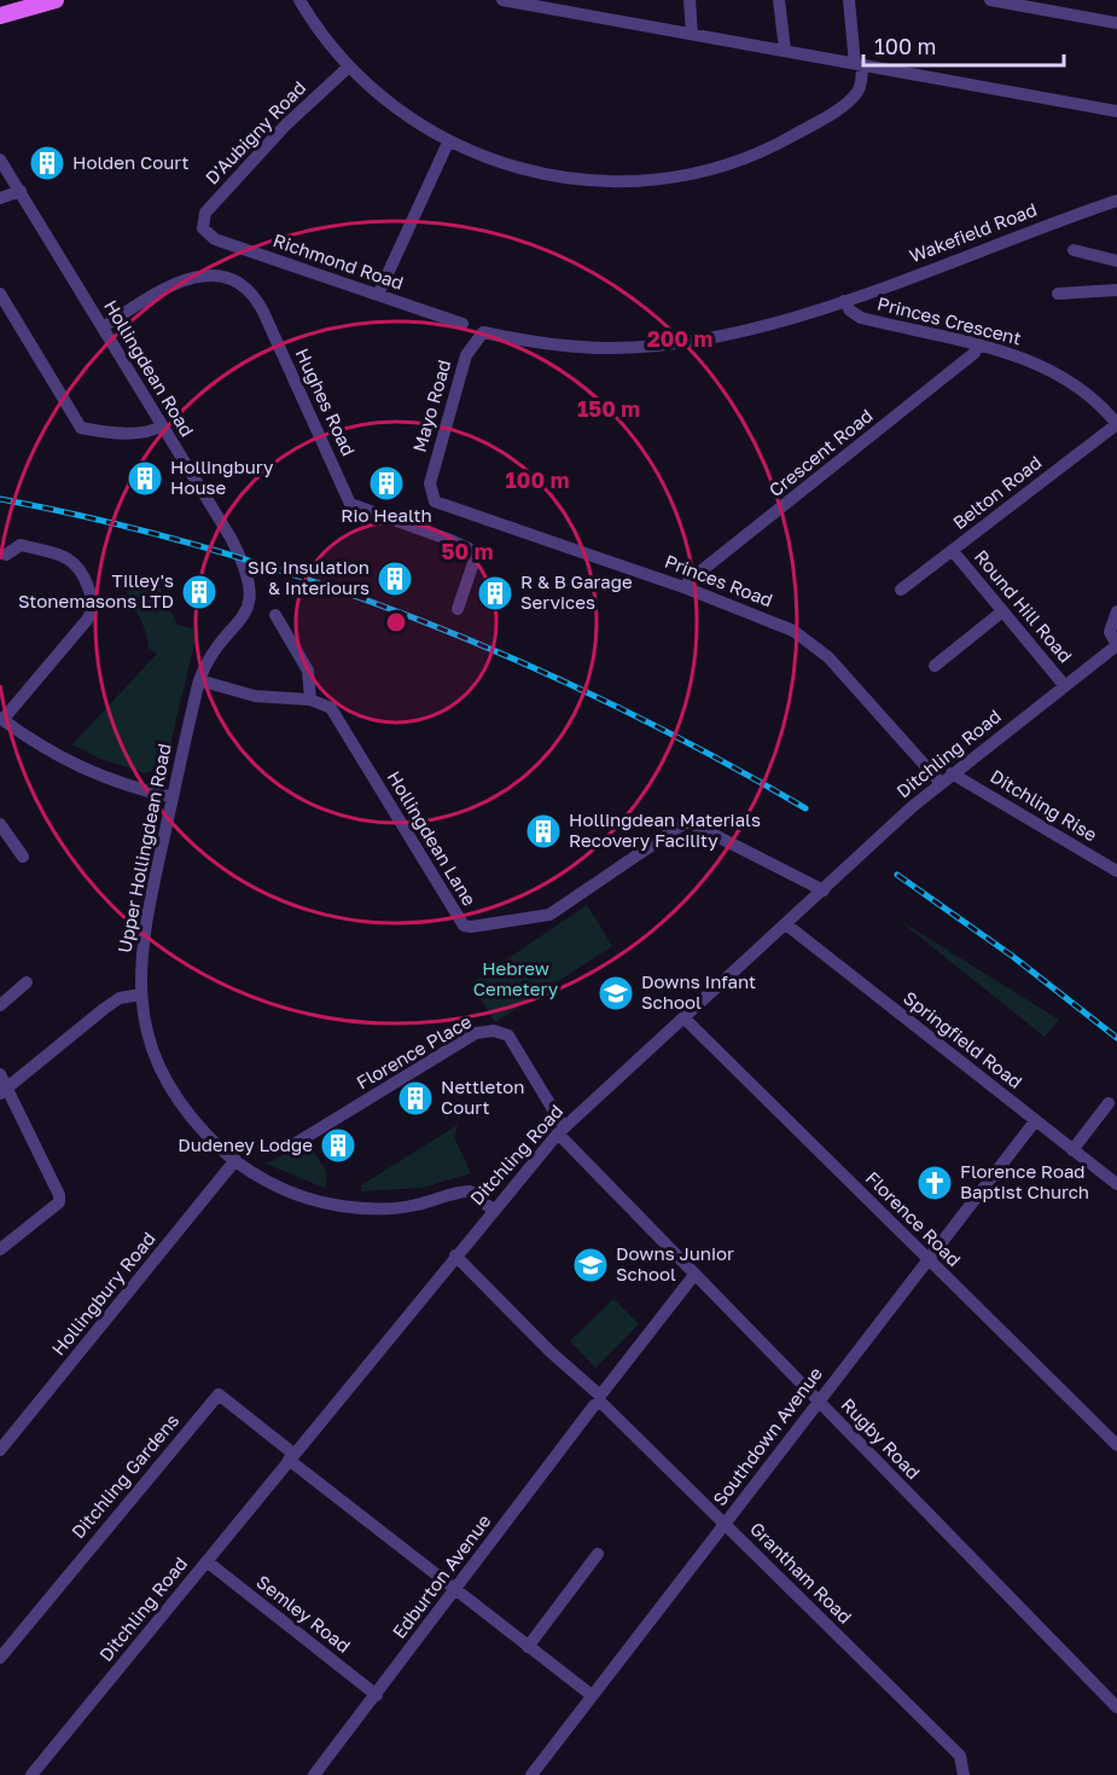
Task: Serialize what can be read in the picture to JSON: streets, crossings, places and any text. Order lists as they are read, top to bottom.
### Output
{
  "streets": {
    "street": [
      "D'Aubigny Road",
      "Wakefield Road",
      "Richmond Road",
      "Princes Crescent",
      "Hollingdean Road",
      "Hughes Road",
      "Mayo Road",
      "Crescent Road",
      "Belton Road",
      "Princes Road",
      "Round Hill Road",
      "Ditchling Road",
      "Ditchling Rise",
      "Hollingdean Lane",
      "Upper Hollingdean Road",
      "Springfield Road",
      "Florence Place",
      "Florence Road",
      "Hollingbury Road",
      "Southdown Avenue",
      "Rugby Road",
      "Ditchling Gardens",
      "Grantham Road",
      "Edburton Avenue",
      "Semley Road"
    ]
  },
  "crossings": [
    ["D'Aubigny Road", "Richmond Road"],
    ["Wakefield Road", "Princes Crescent"],
    ["Wakefield Road", "Mayo Road"],
    ["Princes Crescent", "Mayo Road"],
    ["Princes Crescent", "Crescent Road"],
    ["Princes Crescent", "Belton Road"],
    ["Hollingdean Road", "Hughes Road"],
    ["Hollingdean Road", "Upper Hollingdean Road"],
    ["Mayo Road", "Princes Road"],
    ["Crescent Road", "Princes Road"],
    ["Belton Road", "Round Hill Road"],
    ["Princes Road", "Ditchling Road"],
    ["Round Hill Road", "Ditchling Road"],
    ["Ditchling Road", "Ditchling Rise"],
    ["Ditchling Road", "Hollingdean Lane"],
    ["Ditchling Road", "Upper Hollingdean Road"],
    ["Ditchling Road", "Springfield Road"],
    ["Ditchling Road", "Florence Place"],
    ["Ditchling Road", "Florence Road"],
    ["Ditchling Road", "Rugby Road"],
    ["Ditchling Road", "Ditchling Gardens"],
    ["Ditchling Road", "Grantham Road"],
    ["Ditchling Road", "Semley Road"],
    ["Upper Hollingdean Road", "Hollingbury Road"],
    ["Springfield Road", "Southdown Avenue"],
    ["Florence Place", "Rugby Road"],
    ["Florence Road", "Southdown Avenue"],
    ["Southdown Avenue", "Rugby Road"],
    ["Southdown Avenue", "Grantham Road"],
    ["Rugby Road", "Edburton Avenue"],
    ["Grantham Road", "Edburton Avenue"],
    ["Edburton Avenue", "Semley Road"]
  ],
  "parks": ["Hebrew Cemetery"],
  "places": {
    "building": [
      "Holden Court",
      "Hollingbury House",
      "Rio Health",
      "SIG Insulation & Interiours",
      "Tilley's Stonemasons LTD",
      "R & B Garage Services",
      "Hollingdean Materials Recovery Facility",
      "Nettleton Court",
      "Dudeney Lodge"
    ],
    "school or university": ["Downs Infant School", "Downs Junior School"],
    "church": ["Florence Road Baptist Church"]
  },
  "scale_bar": "100 m",
  "rings": [
    "200 m",
    "150 m",
    "100 m",
    "50 m"
  ]
}
